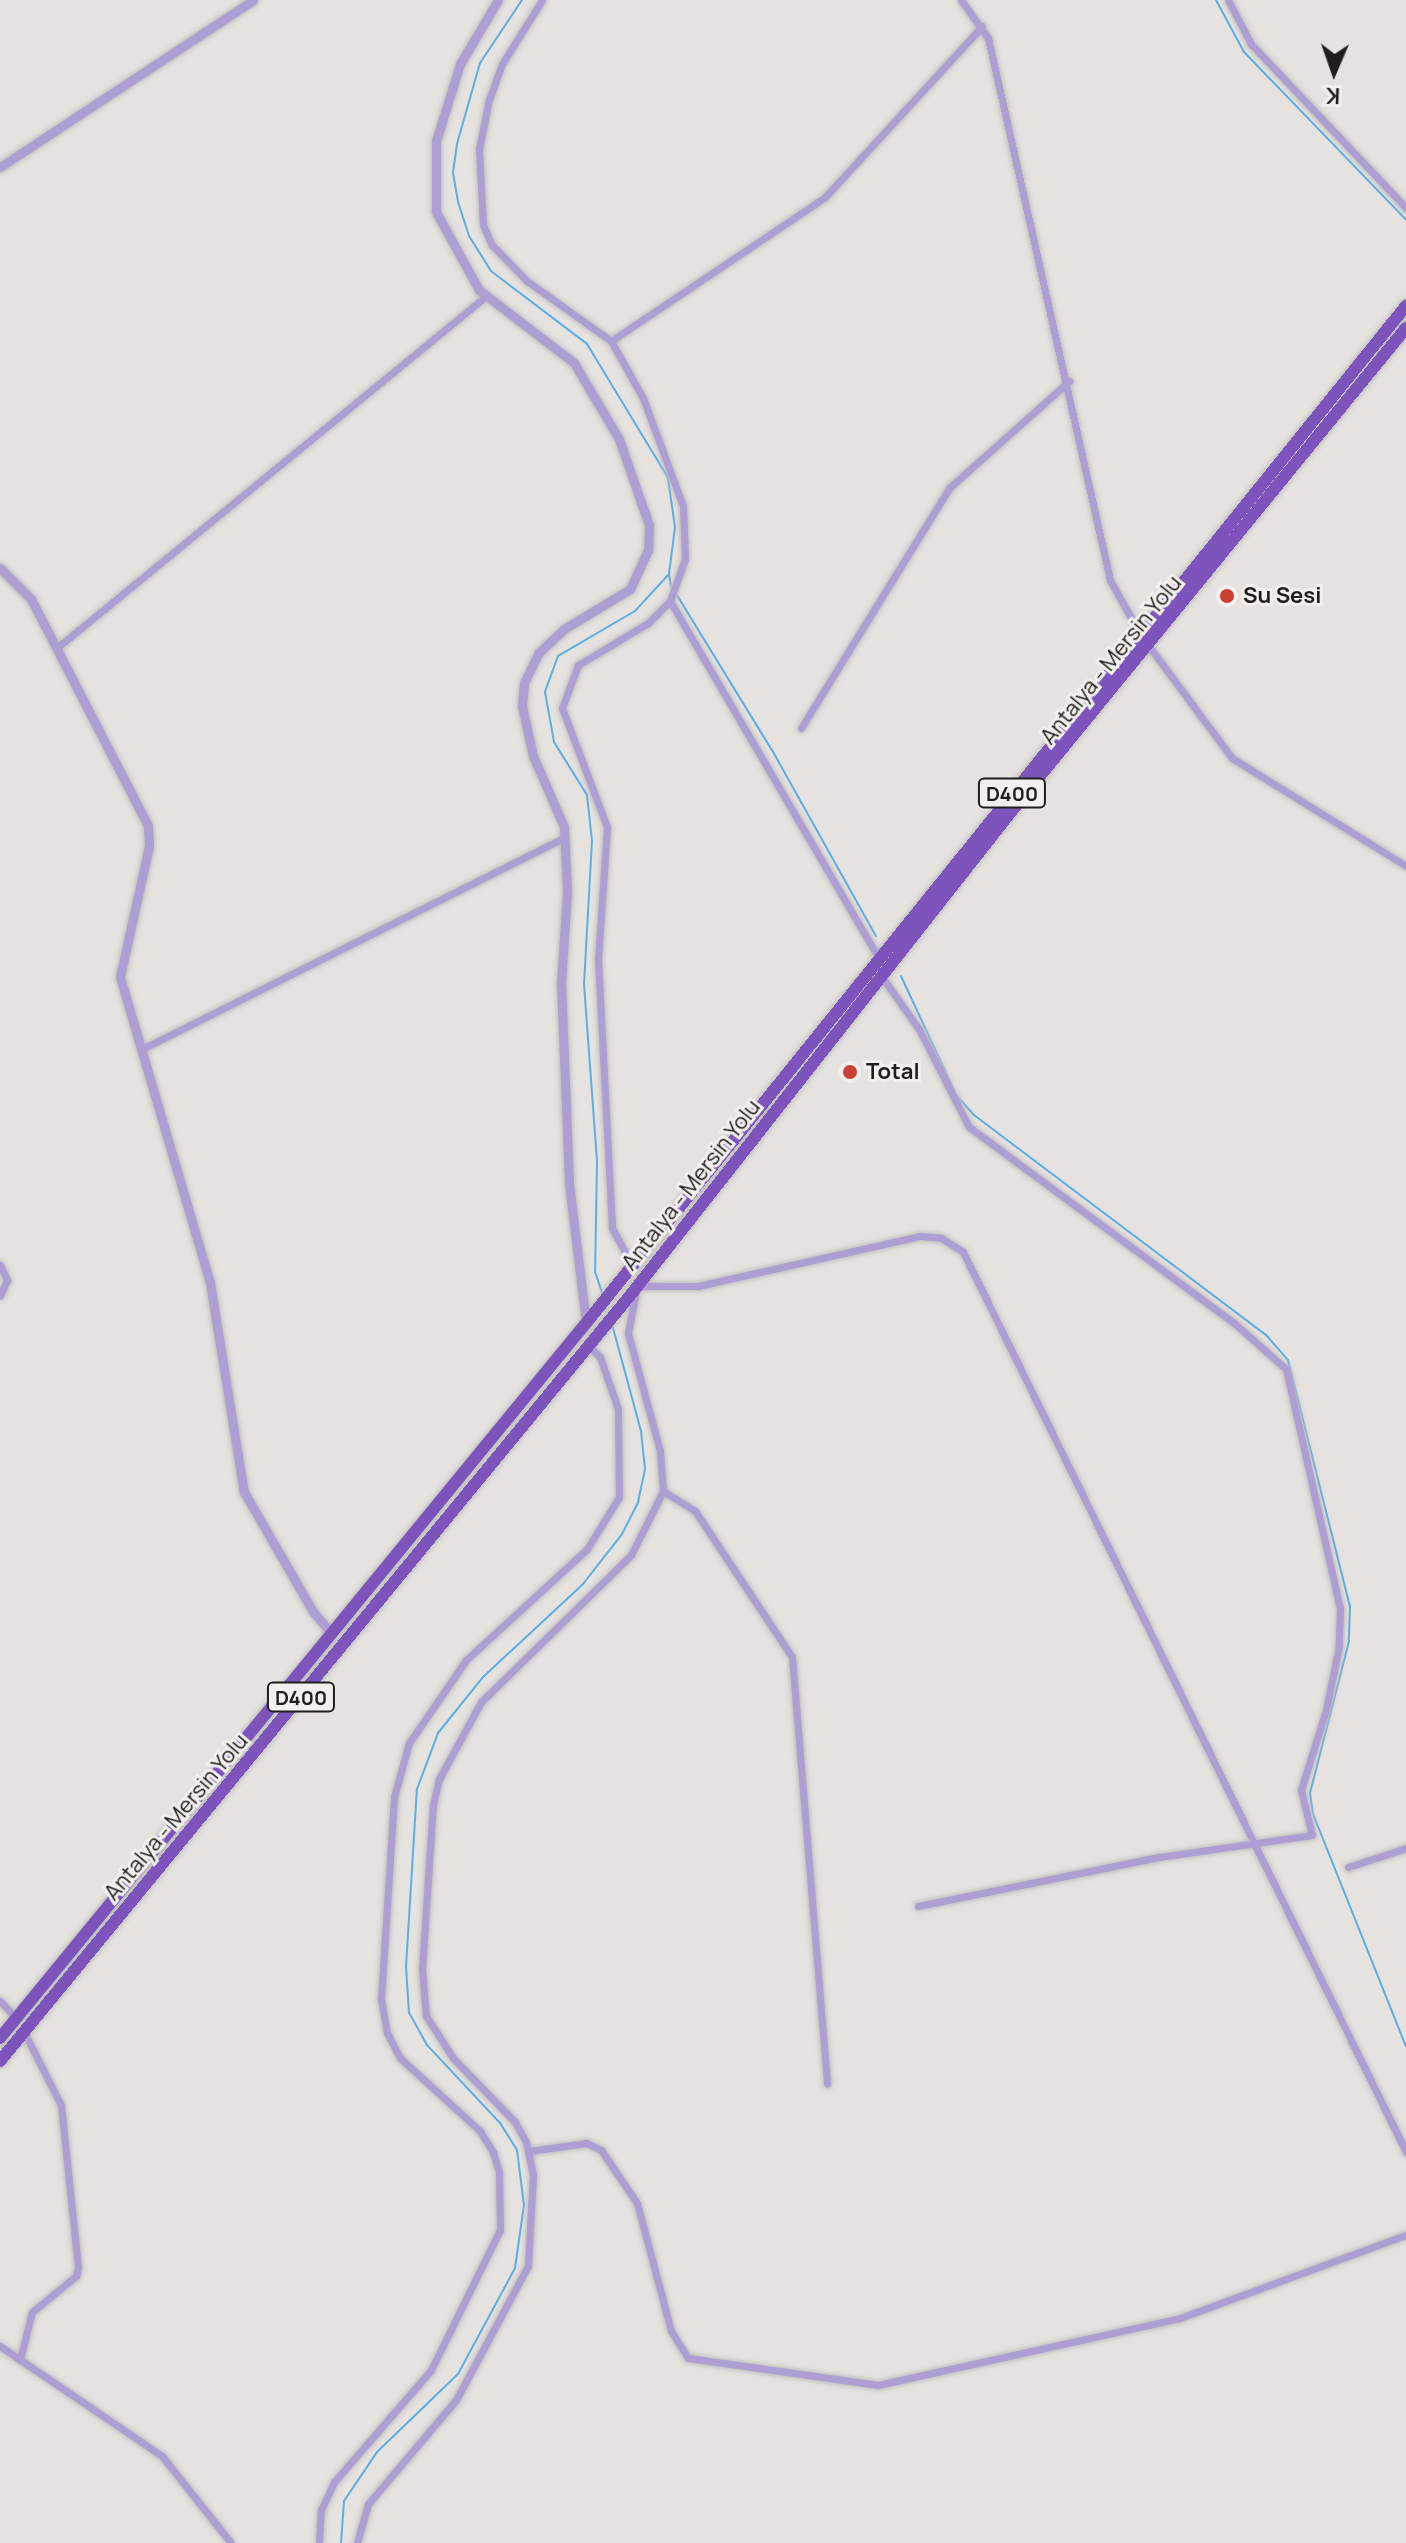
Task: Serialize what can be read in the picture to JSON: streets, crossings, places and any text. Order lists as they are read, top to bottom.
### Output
{
  "streets": {
    "highway": ["Antalya - Mersin Yolu", "D400"]
  },
  "places": ["Su Sesi", "Total"],
  "north": "bottom"
}
